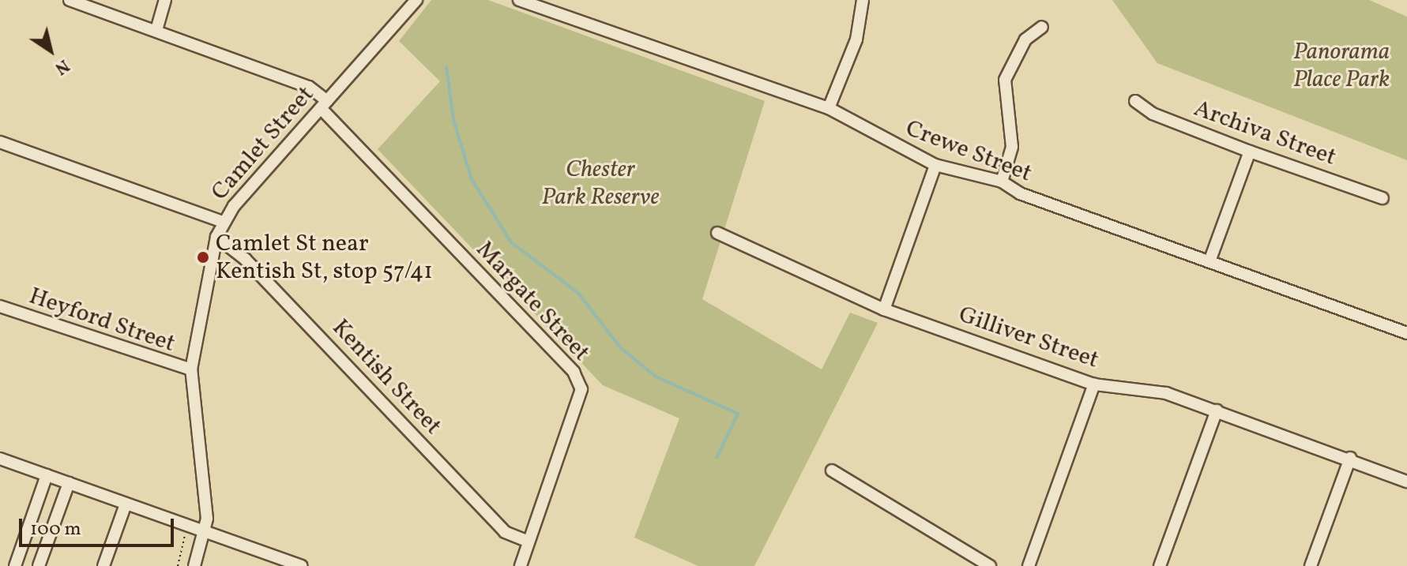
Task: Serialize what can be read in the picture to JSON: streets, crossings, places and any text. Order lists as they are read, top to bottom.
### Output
{
  "streets": {
    "street": [
      "Archiva Street",
      "Camlet Street",
      "Crewe Street",
      "Margate Street",
      "Heyford Street",
      "Gilliver Street",
      "Kentish Street"
    ]
  },
  "crossings": [
    ["Camlet Street", "Margate Street"],
    ["Camlet Street", "Heyford Street"],
    ["Camlet Street", "Kentish Street"],
    ["Margate Street", "Kentish Street"]
  ],
  "parks": ["Panorama Place Park", "Chester Park Reserve"],
  "places": ["Camlet St near Kentish St, stop 57/41"],
  "scale_bar": "100 m",
  "north": "bottom right"
}
